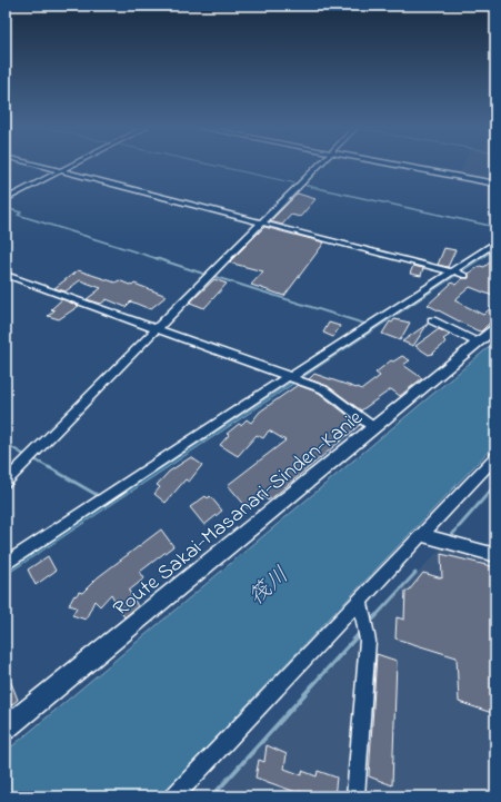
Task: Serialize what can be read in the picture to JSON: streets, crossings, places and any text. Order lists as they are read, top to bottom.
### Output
{
  "streets": {
    "main road": ["Route Sakai-Masanari-Sinden-Kanie"]
  },
  "water": ["筏川"]
}
